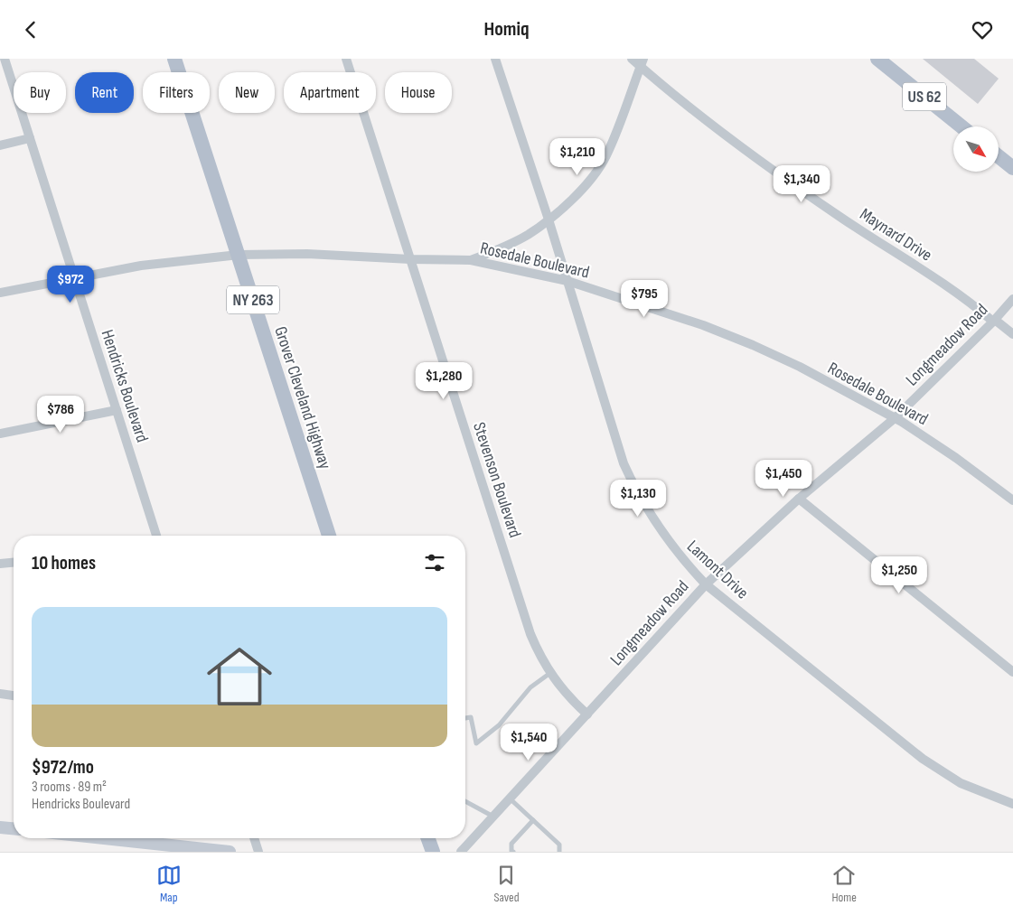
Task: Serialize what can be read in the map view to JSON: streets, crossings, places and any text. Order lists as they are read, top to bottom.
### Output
{
  "streets": {
    "main road": ["US 62", "NY 263", "Grover Cleveland Highway"],
    "street": [
      "Maynard Drive",
      "Rosedale Boulevard",
      "Longmeadow Road",
      "Hendricks Boulevard",
      "Stevenson Boulevard",
      "Lamont Drive"
    ]
  },
  "crossings": [
    ["Maynard Drive", "Longmeadow Road"],
    ["Rosedale Boulevard", "Longmeadow Road"],
    ["Rosedale Boulevard", "Hendricks Boulevard"],
    ["Rosedale Boulevard", "Grover Cleveland Highway"],
    ["Rosedale Boulevard", "Stevenson Boulevard"],
    ["Rosedale Boulevard", "Lamont Drive"],
    ["Longmeadow Road", "Stevenson Boulevard"],
    ["Longmeadow Road", "Lamont Drive"]
  ],
  "north": "bottom right",
  "page": {
    "header": "Homiq",
    "chip": [
      "Buy",
      "Rent",
      "Filters",
      "New",
      "Apartment",
      "House"
    ],
    "price": [
      "$1,210",
      "$1,340",
      "$972",
      "$795",
      "$1,280",
      "$786",
      "$1,450",
      "$1,130",
      "$1,250",
      "$1,540"
    ],
    "heading": "10 homes",
    "list": [
      {
        "name": "$972/mo",
        "note": "3 rooms · 89 m² · Hendricks Boulevard"
      }
    ],
    "tabs": ["Map", "Saved", "Home"]
  }
}
